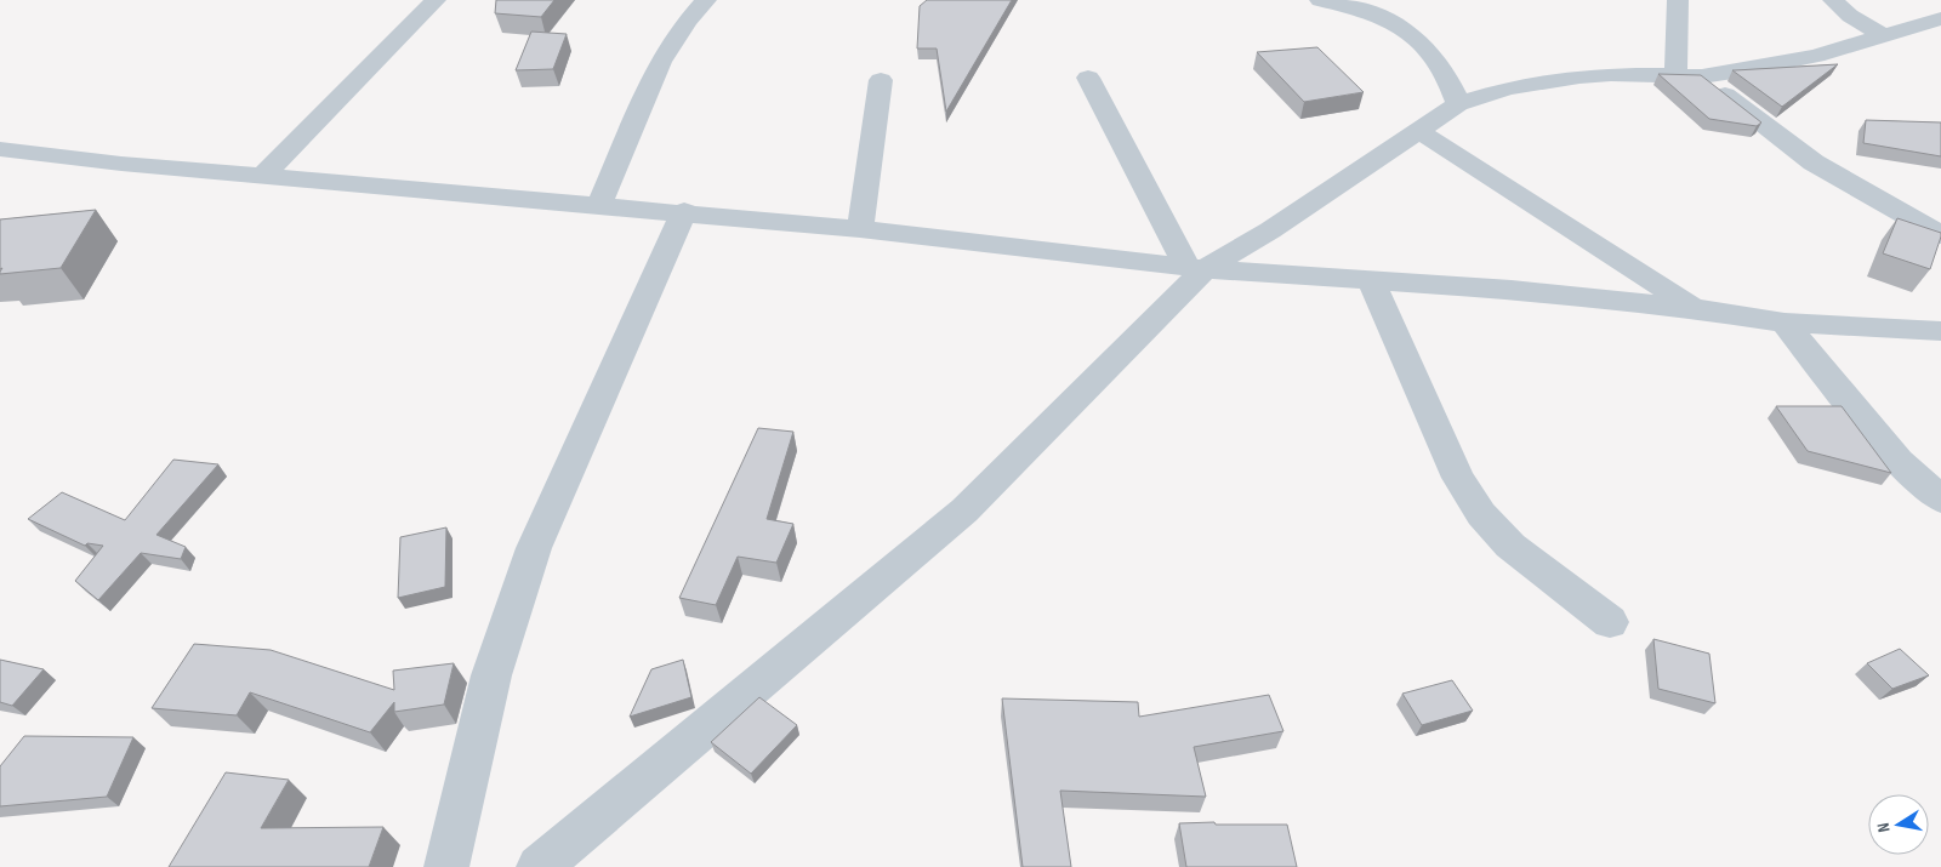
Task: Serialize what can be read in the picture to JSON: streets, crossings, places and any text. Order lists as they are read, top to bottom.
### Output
{
  "north": "left"
}
